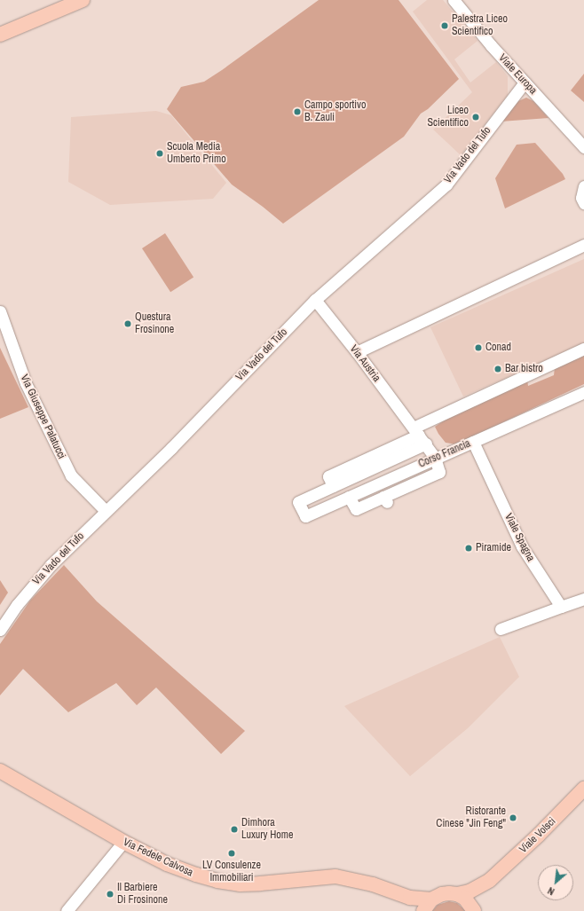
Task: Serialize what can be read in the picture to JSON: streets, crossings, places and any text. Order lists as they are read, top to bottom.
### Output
{
  "streets": {
    "main road": ["Viale Volsci", "Via Fedele Calvosa"],
    "street": [
      "Viale Europa",
      "Via Vado del Tufo",
      "Via Austria",
      "Via Giuseppe Palatucci",
      "Corso Francia",
      "Viale Spagna"
    ]
  },
  "crossings": [
    ["Viale Europa", "Via Vado del Tufo"],
    ["Via Vado del Tufo", "Via Austria"],
    ["Via Vado del Tufo", "Via Giuseppe Palatucci"],
    ["Via Austria", "Corso Francia"],
    ["Corso Francia", "Viale Spagna"],
    ["Viale Volsci", "Via Fedele Calvosa"]
  ],
  "places": [
    "Palestra Liceo Scientifico",
    "Campo sportivo B. Zauli",
    "Liceo Scientifico",
    "Scuola Media Umberto Primo",
    "Questura Frosinone",
    "Conad",
    "Bar bistro",
    "Piramide",
    "Ristorante Cinese \"Jin Feng\"",
    "Dimhora Luxury Home",
    "LV Consulenze Immobiliari",
    "Il Barbiere Di Frosinone"
  ],
  "north": "bottom left"
}
